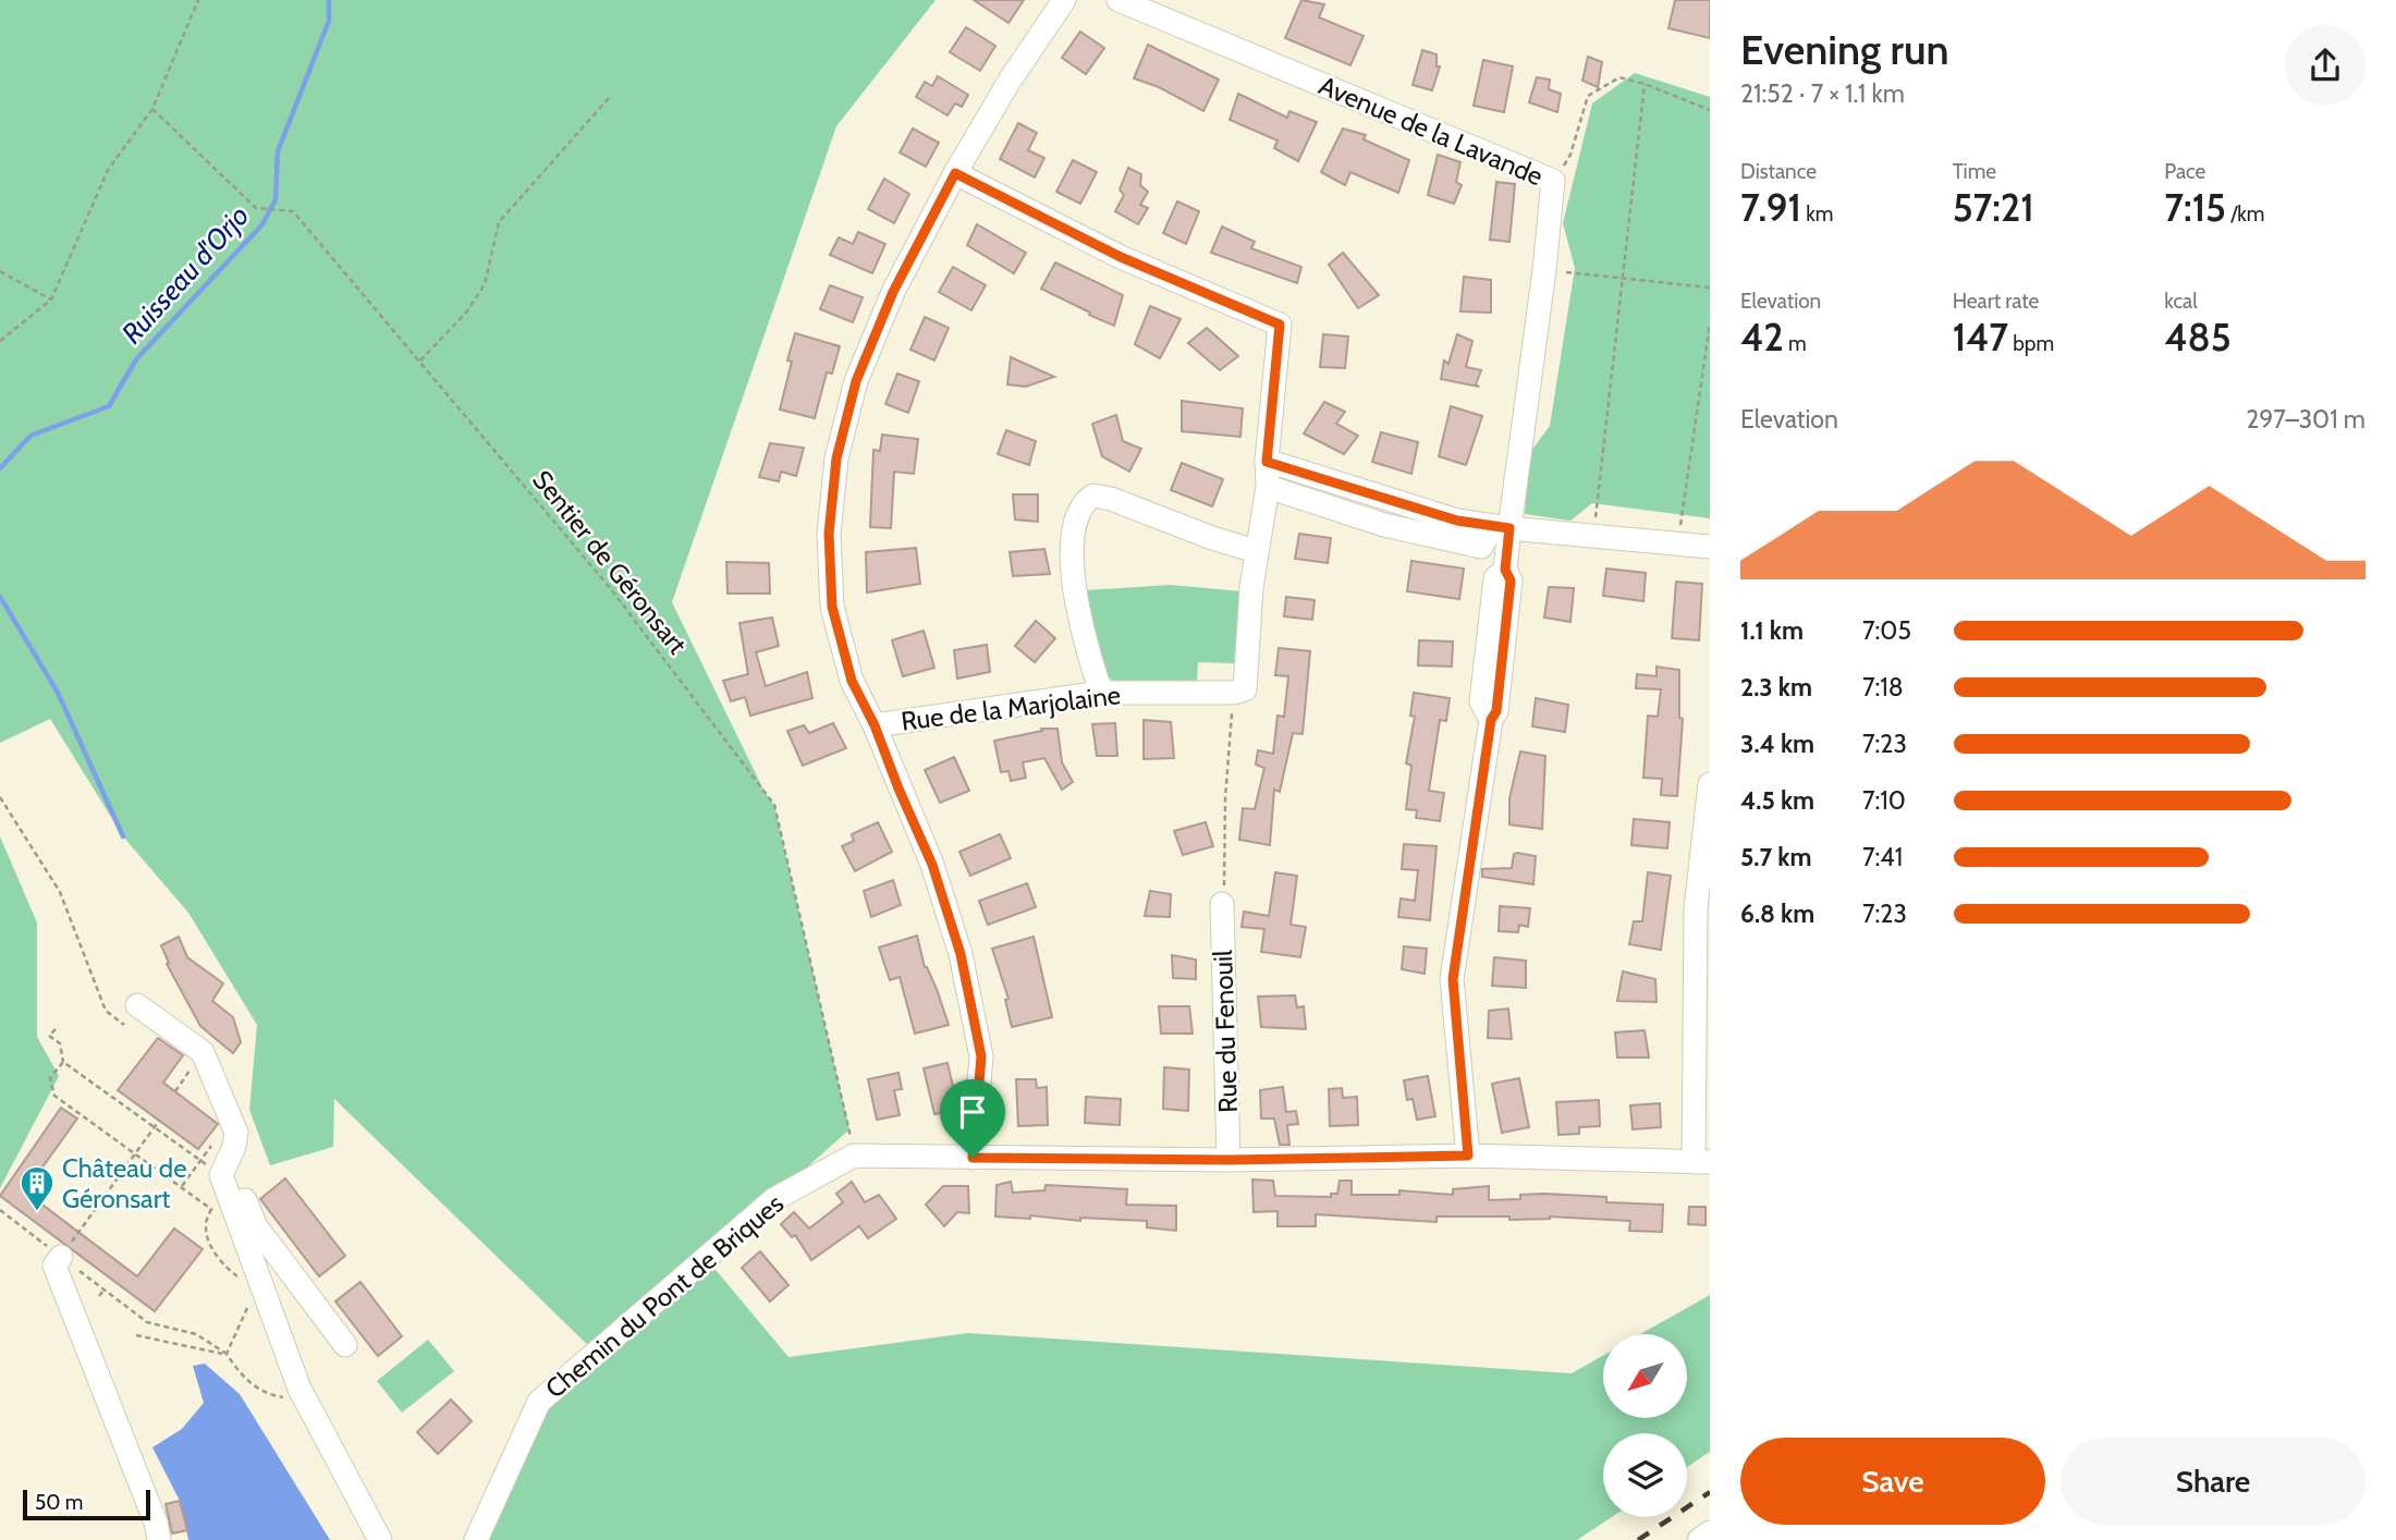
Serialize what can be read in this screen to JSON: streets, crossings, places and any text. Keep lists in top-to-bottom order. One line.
{"streets":{"street":["Avenue de la Lavande","Rue de la Marjolaine","Rue du Fenouil","Chemin du Pont de Briques"],"path":["Sentier de Géronsart"]},"crossings":[["Avenue de la Lavande","Chemin du Pont de Briques"],["Sentier de Géronsart","Chemin du Pont de Briques"],["Rue du Fenouil","Chemin du Pont de Briques"]],"water":["Ruisseau d'Orjo"],"places":{"building":["Château de Géronsart"]},"scale_bar":"50 m","north":"bottom left","page":{"heading":["Evening run","21:52 · 7 × 1.1 km"],"stats":[["Distance","7.91 km"],["Time","57:21"],["Pace","7:15 /km"],["Elevation","42 m"],["Heart rate","147 bpm"],["kcal","485"]],"chart":["Elevation","297–301 m"],"list":[{"name":"1.1 km","note":"7:05"},{"name":"2.3 km","note":"7:18"},{"name":"3.4 km","note":"7:23"},{"name":"4.5 km","note":"7:10"},{"name":"5.7 km","note":"7:41"},{"name":"6.8 km","note":"7:23"}],"buttons":["Save","Share"],"scale":"50 m"}}
